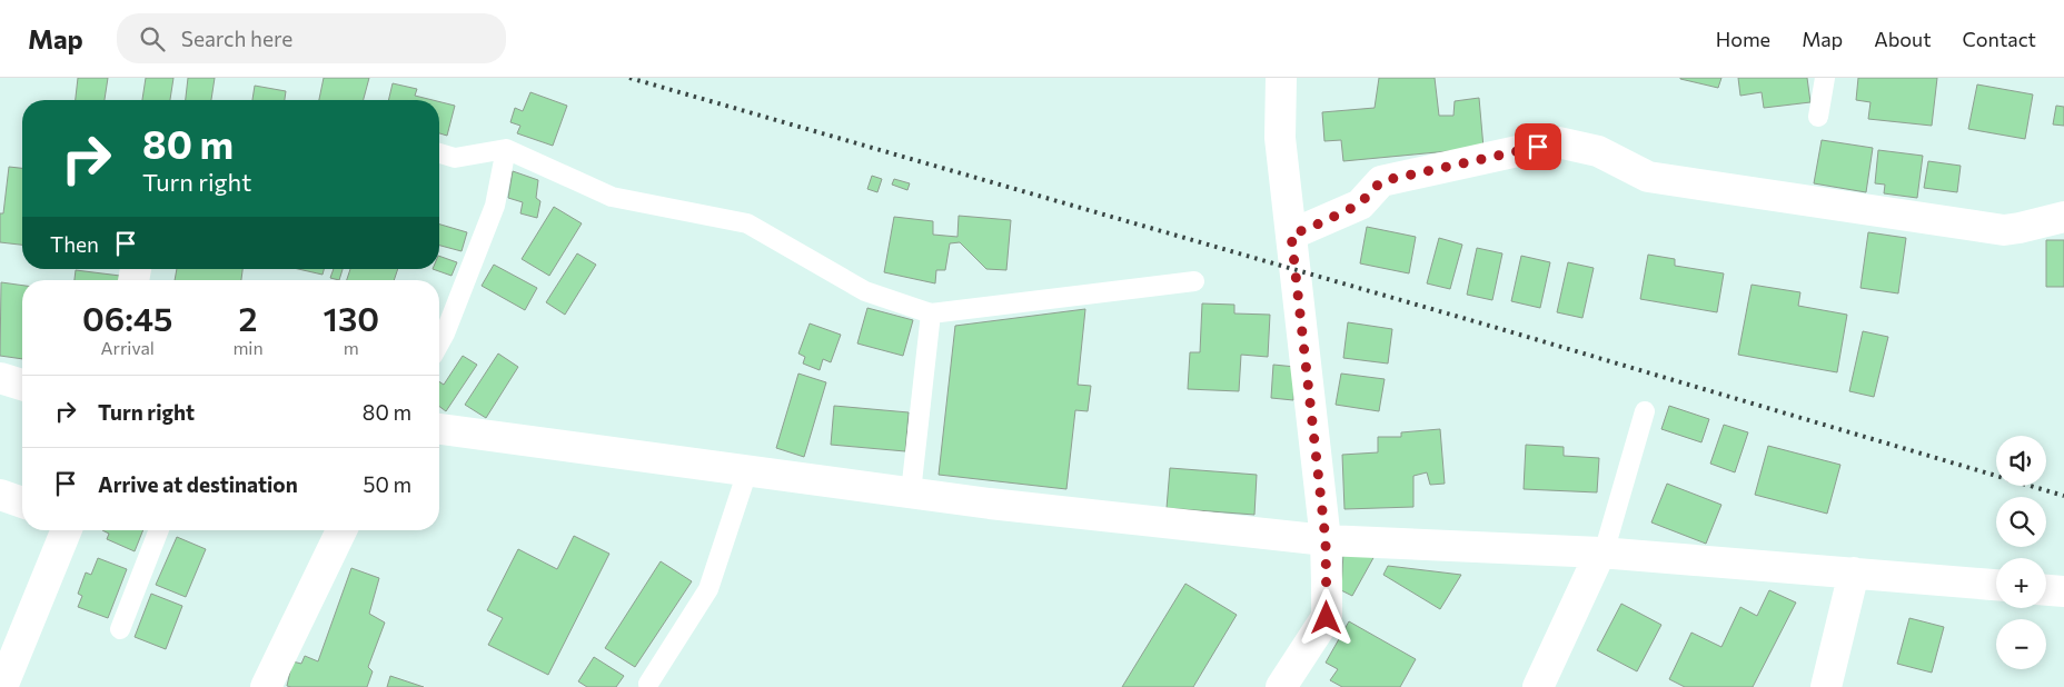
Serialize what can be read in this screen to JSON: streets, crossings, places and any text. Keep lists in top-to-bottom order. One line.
{"page":{"header":"Map","search":"Search here","nav":["Home","Map","About","Contact"],"turn":["80 m","Turn right"],"then":"Then","eta":["06:45","Arrival","2","min","130","m"],"list":[{"name":"Turn right","value":"80 m"},{"name":"Arrive at destination","value":"50 m"}],"map_buttons":["+","−"]}}
